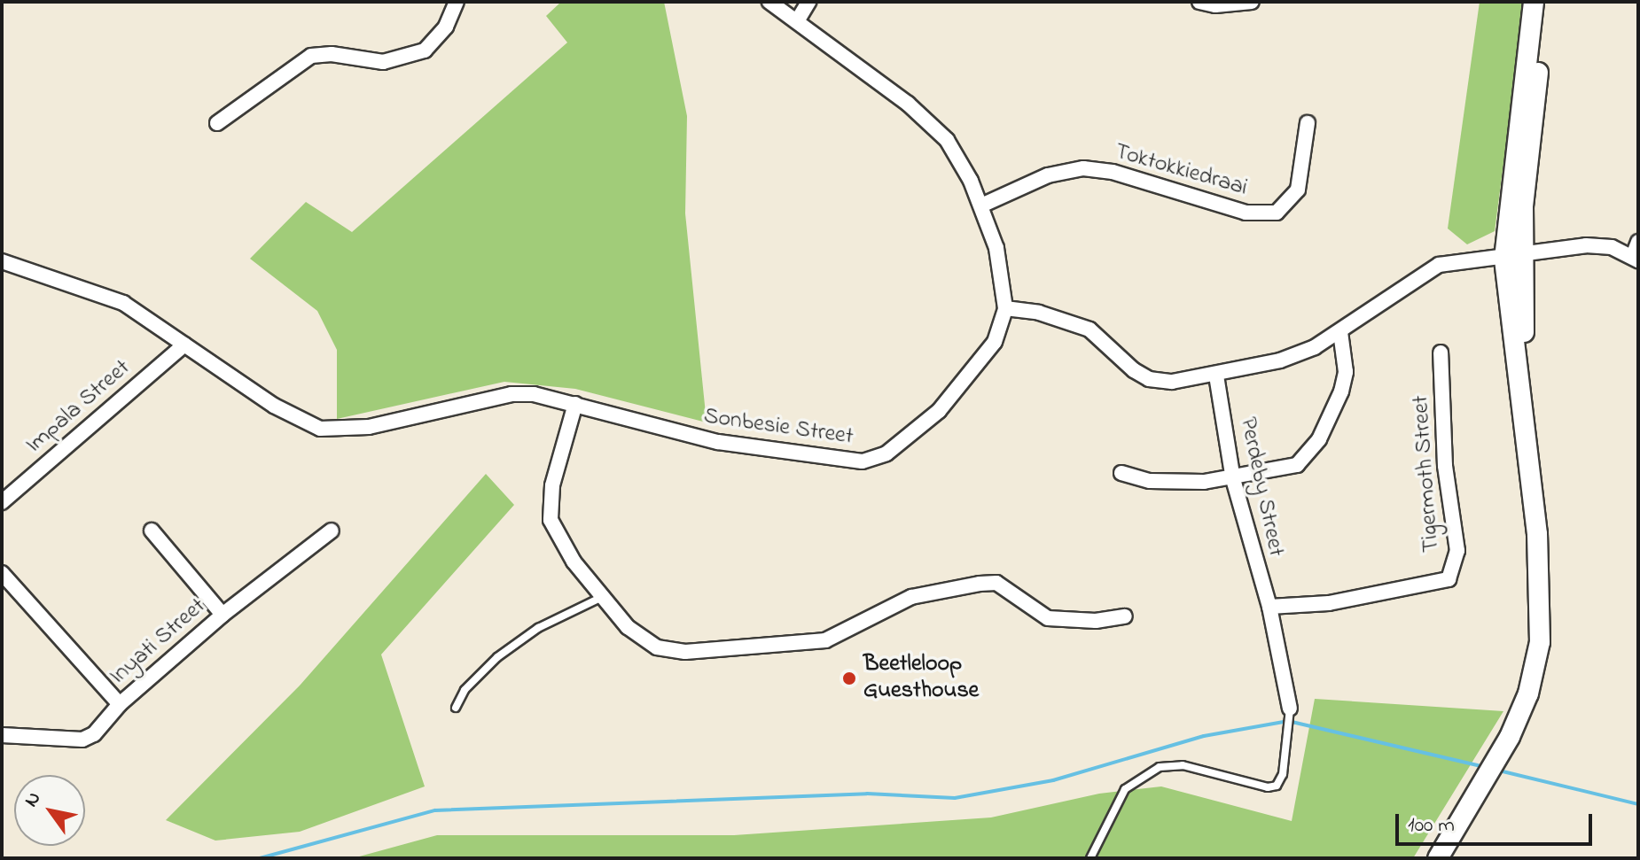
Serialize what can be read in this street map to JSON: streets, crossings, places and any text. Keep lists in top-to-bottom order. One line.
{"streets":{"street":["Toktokkiedraai","Impala Street","Sonbesie Street","Tigermoth Street","Perdeby Street","Inyati Street"]},"crossings":[["Toktokkiedraai","Sonbesie Street"],["Impala Street","Sonbesie Street"],["Tigermoth Street","Perdeby Street"]],"places":["Beetleloop Guesthouse"],"scale_bar":"100 m","north":"top left"}
